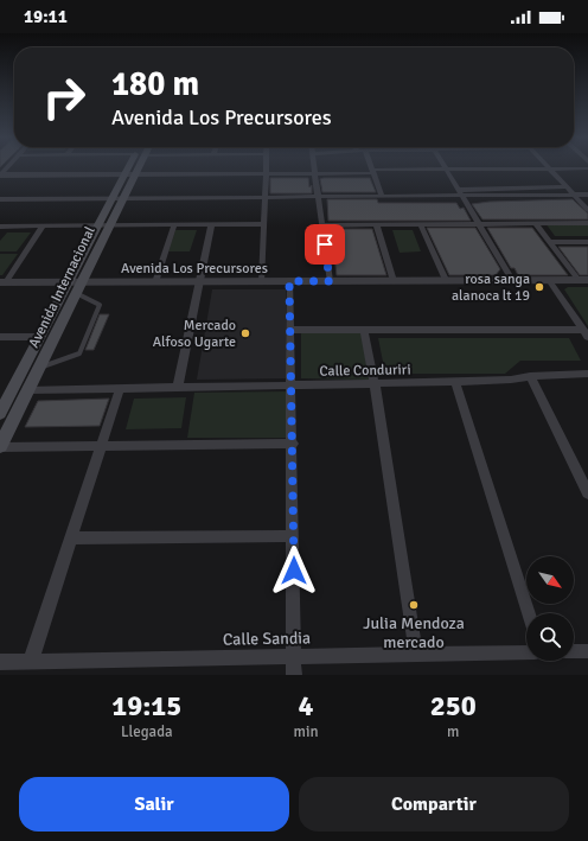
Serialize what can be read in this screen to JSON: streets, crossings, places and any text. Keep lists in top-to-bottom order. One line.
{"streets":{"main road":["Avenida Internacional"],"street":["Avenida Los Precursores","Calle Conduriri","Calle Sandia"]},"crossings":[["Avenida Los Precursores","Avenida Internacional"],["Avenida Internacional","Calle Conduriri"]],"places":["rosa sanga alanoca lt 19","Mercado Alfoso Ugarte","Julia Mendoza mercado"],"north":"bottom right","page":{"status":"19:11","turn":["180 m","Avenida Los Precursores"],"eta":["19:15","Llegada","4","min","250","m"],"buttons":["Salir","Compartir"]}}
